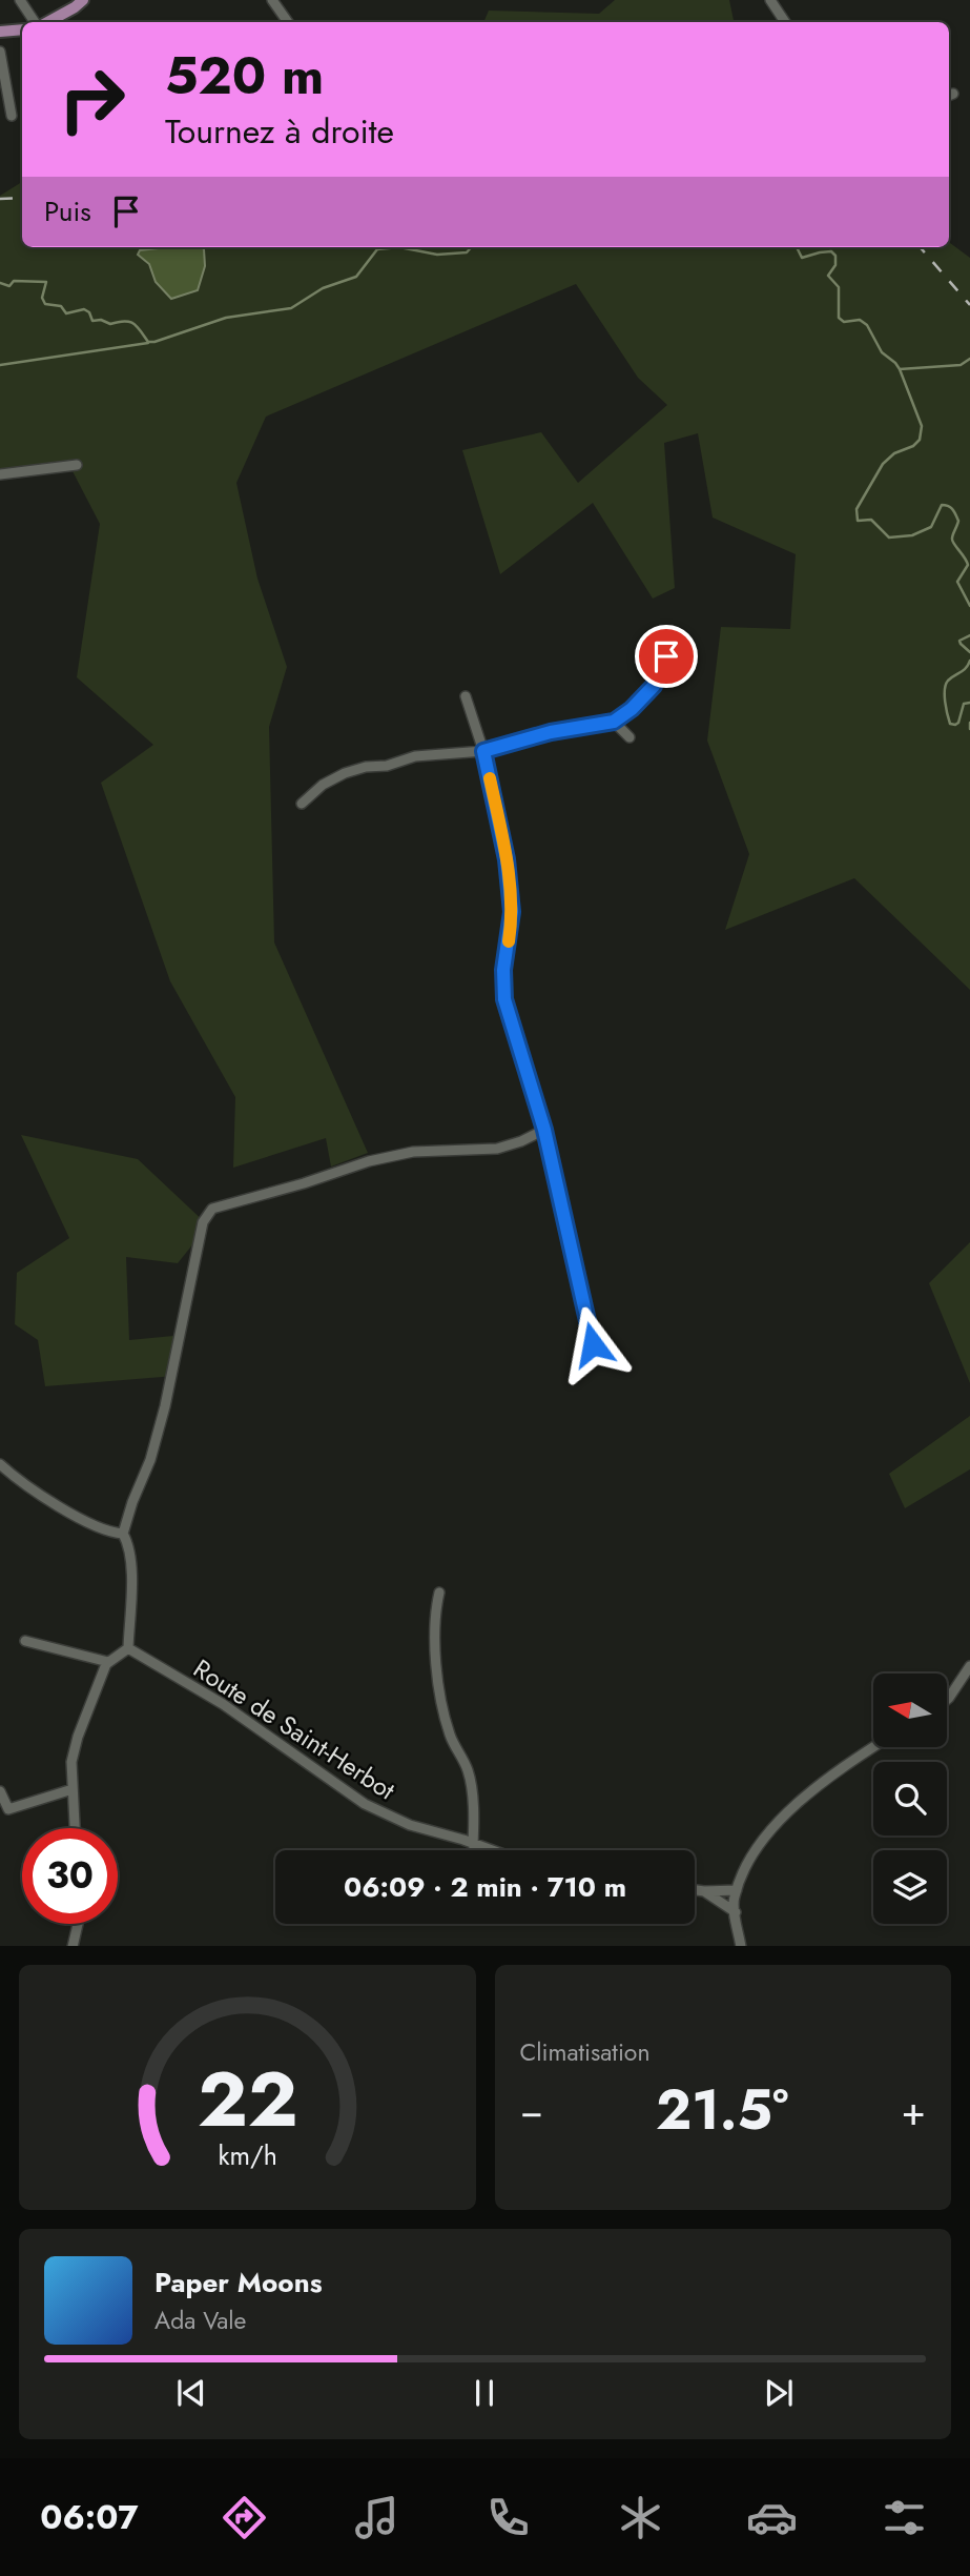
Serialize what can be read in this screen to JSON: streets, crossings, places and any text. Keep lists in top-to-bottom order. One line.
{"streets":{"street":["Route de Saint-Herbot"]},"north":"left","page":{"turn":["520 m","Tournez à droite"],"then":"Puis","limit":"30","trip":"06:09 · 2 min · 710 m","tile":"Climatisation","heat":["−","21.5°","+"],"song":["Paper Moons","Ada Vale"],"tabs":"06:07","gauge":["22","km/h"]}}
